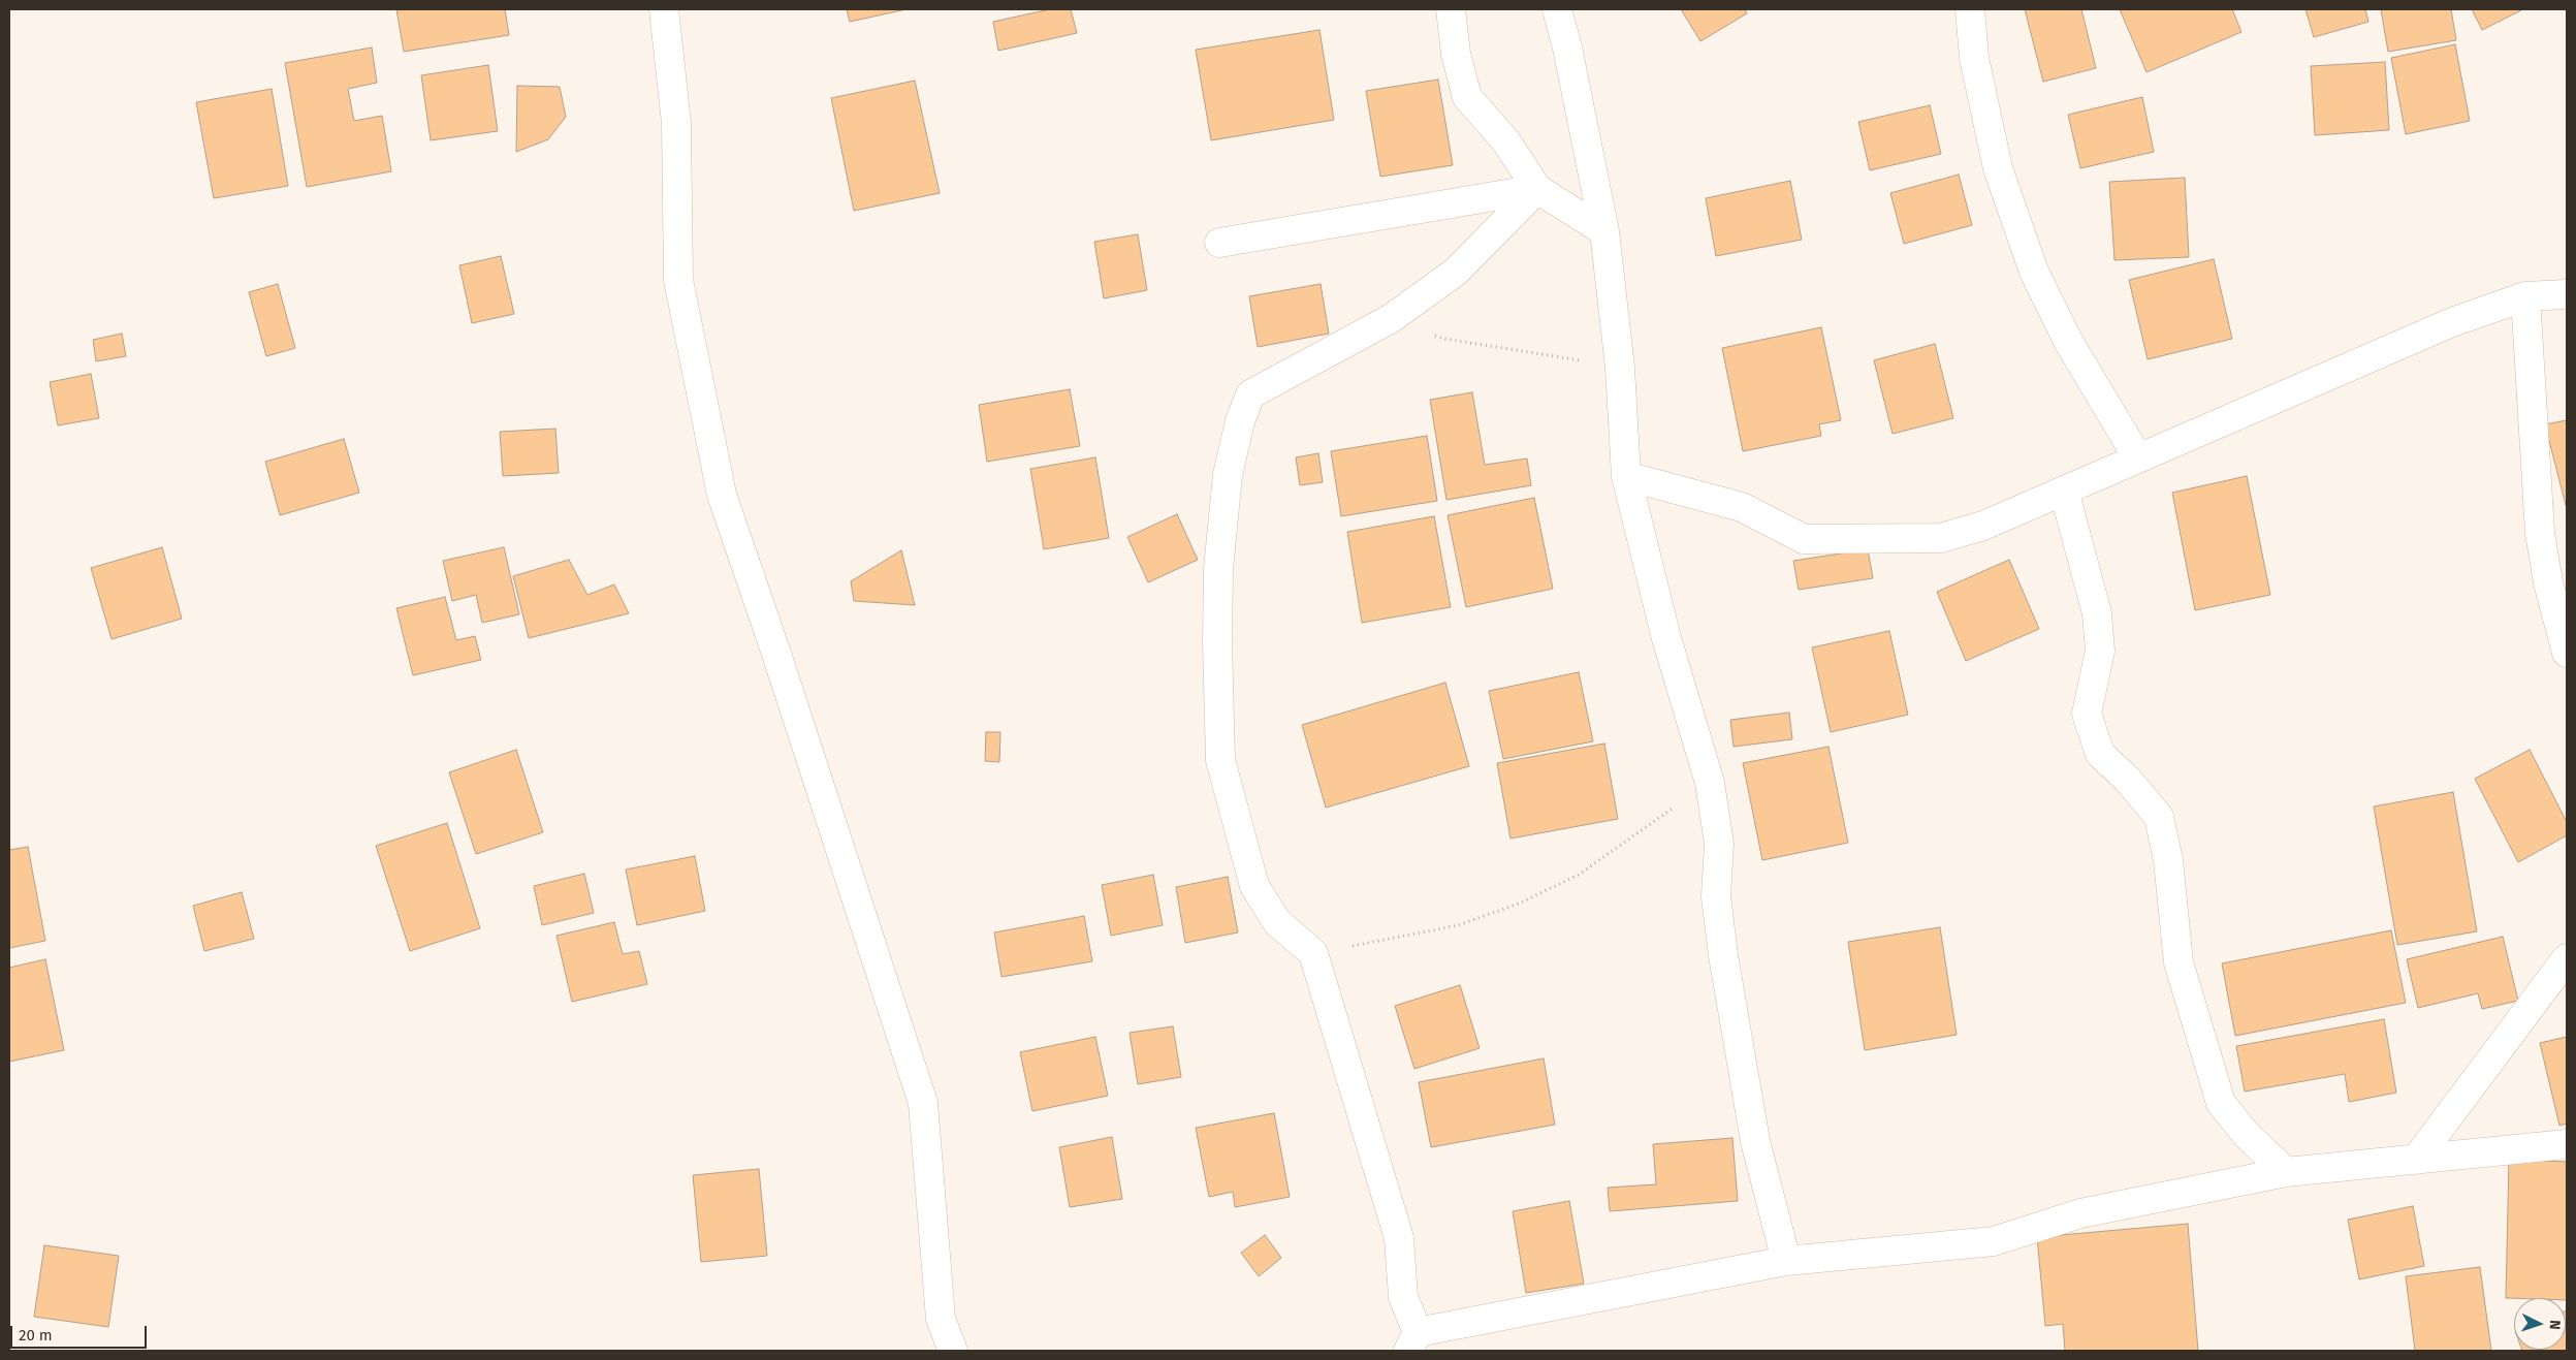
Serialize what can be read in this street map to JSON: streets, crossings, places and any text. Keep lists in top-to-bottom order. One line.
{"scale_bar":"20 m","north":"right"}
